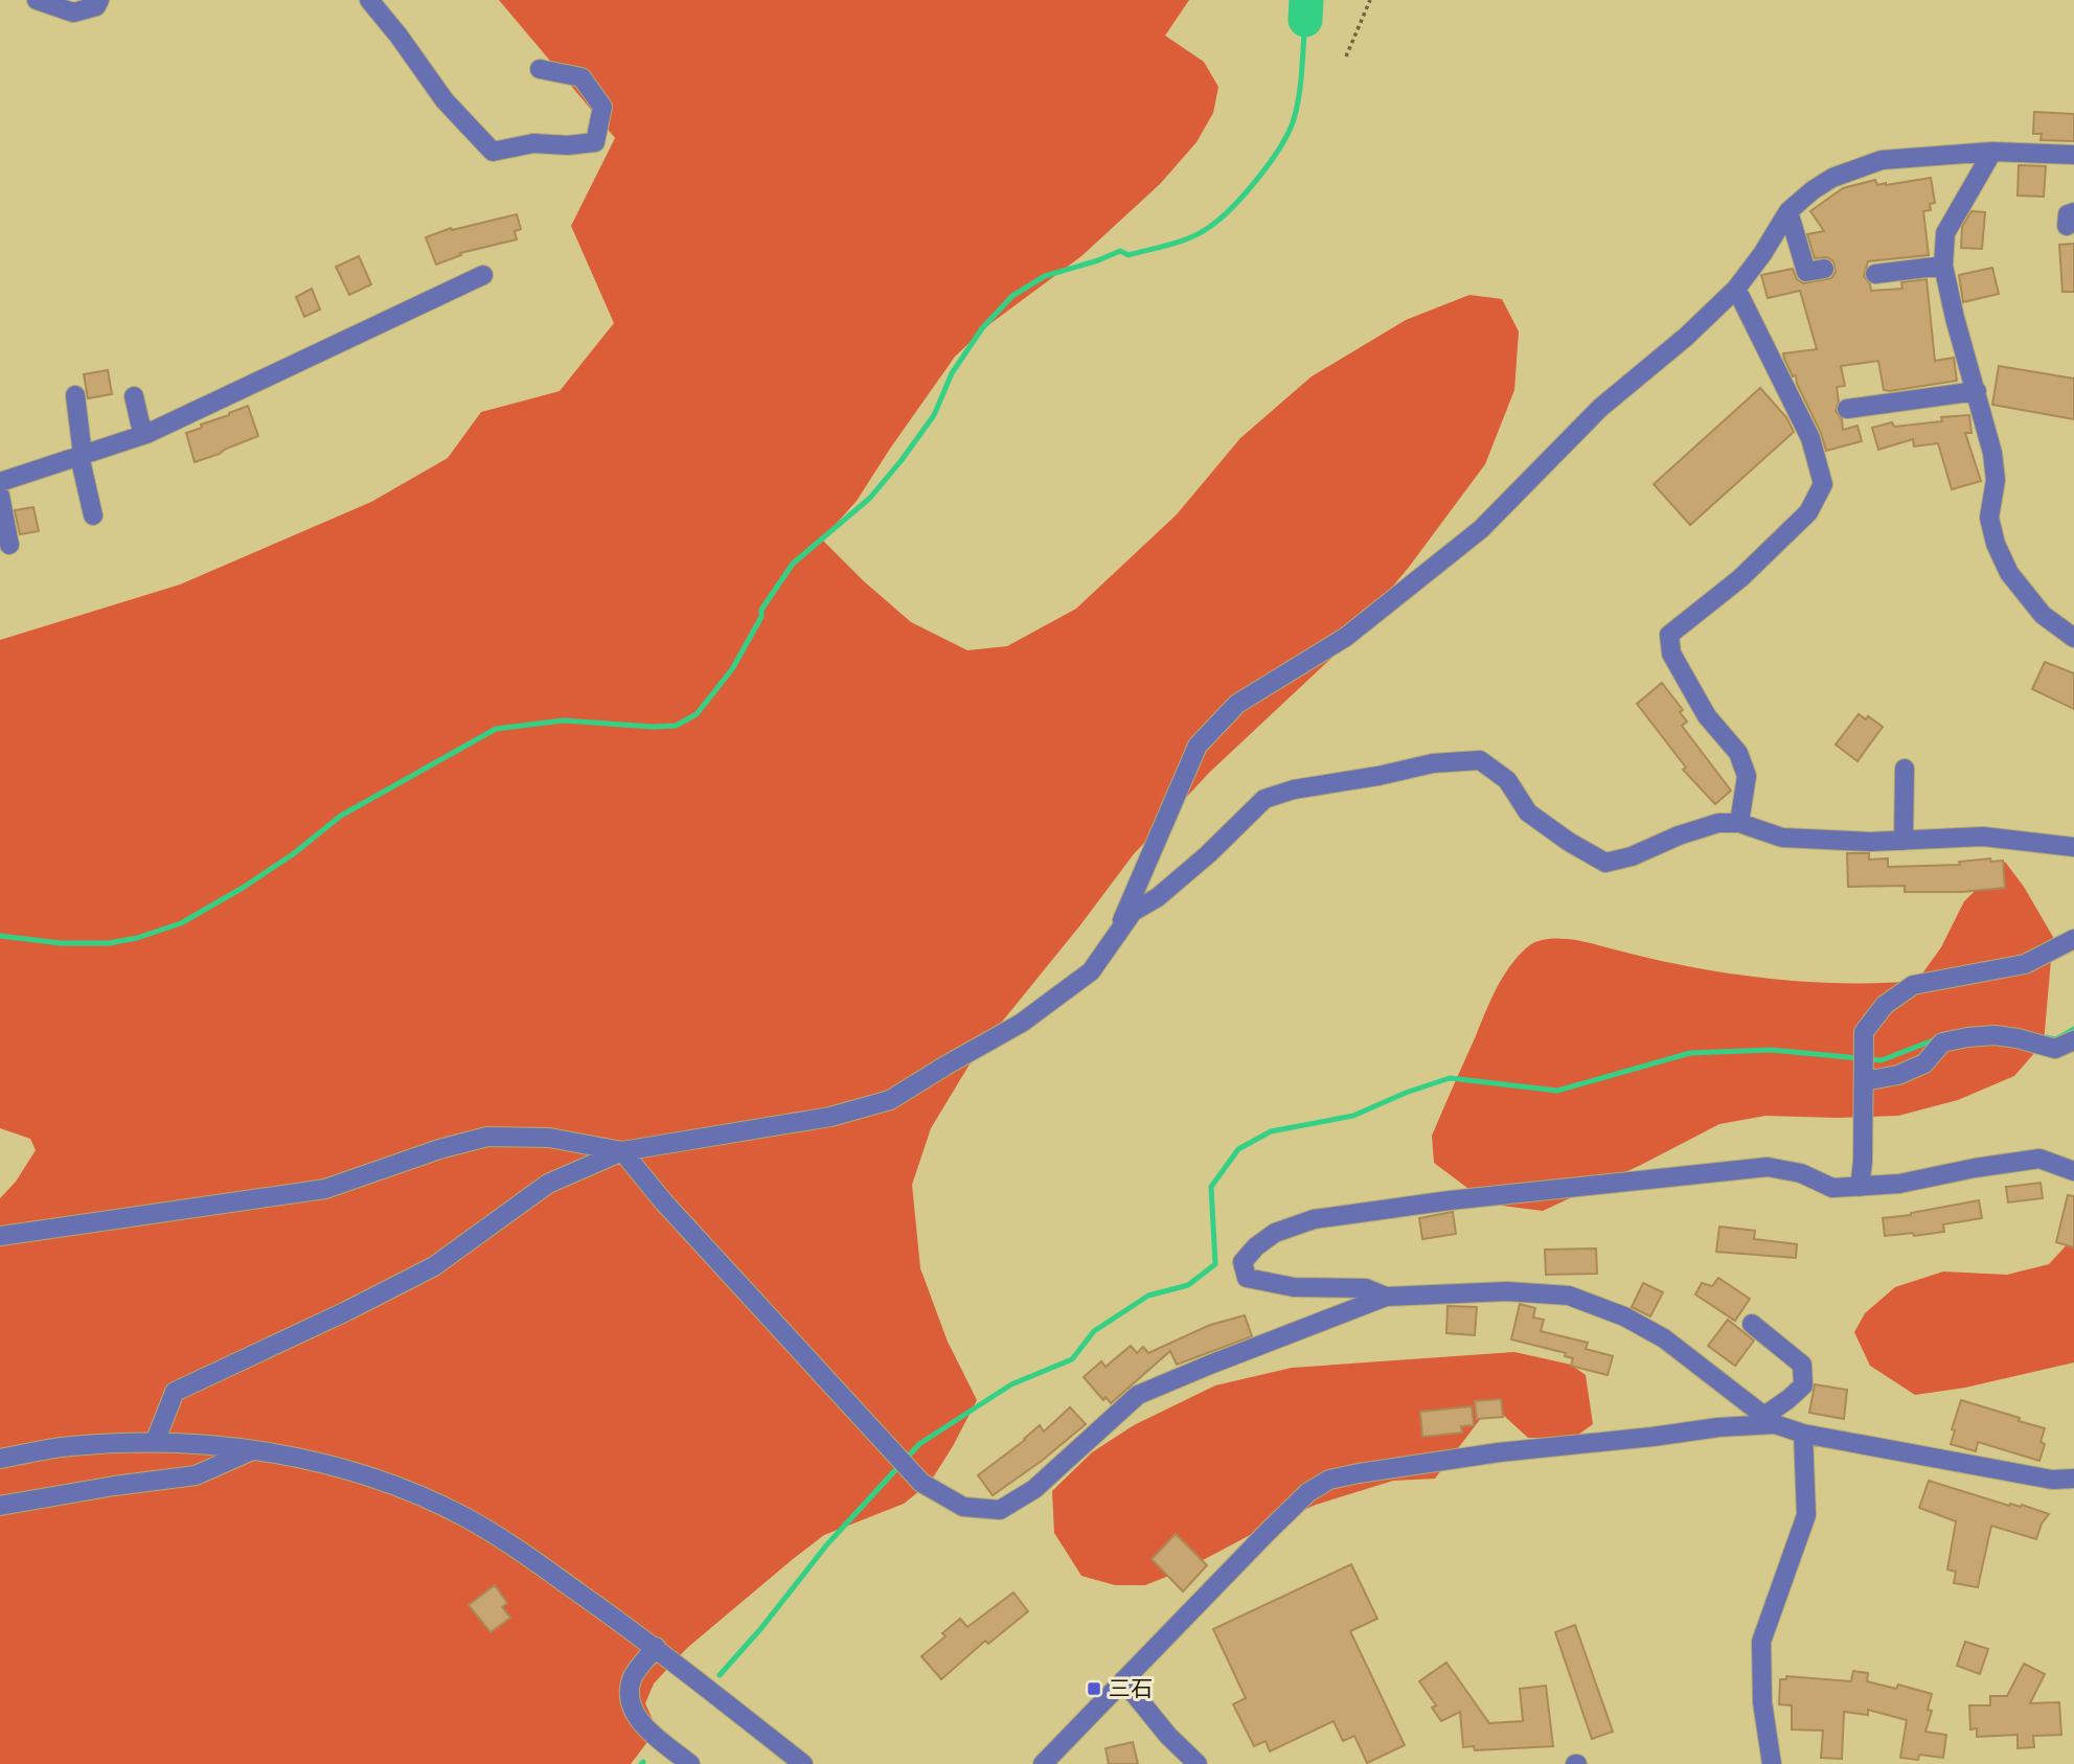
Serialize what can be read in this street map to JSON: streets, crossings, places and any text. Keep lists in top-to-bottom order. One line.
{"places":{"transit":["三石"]}}
